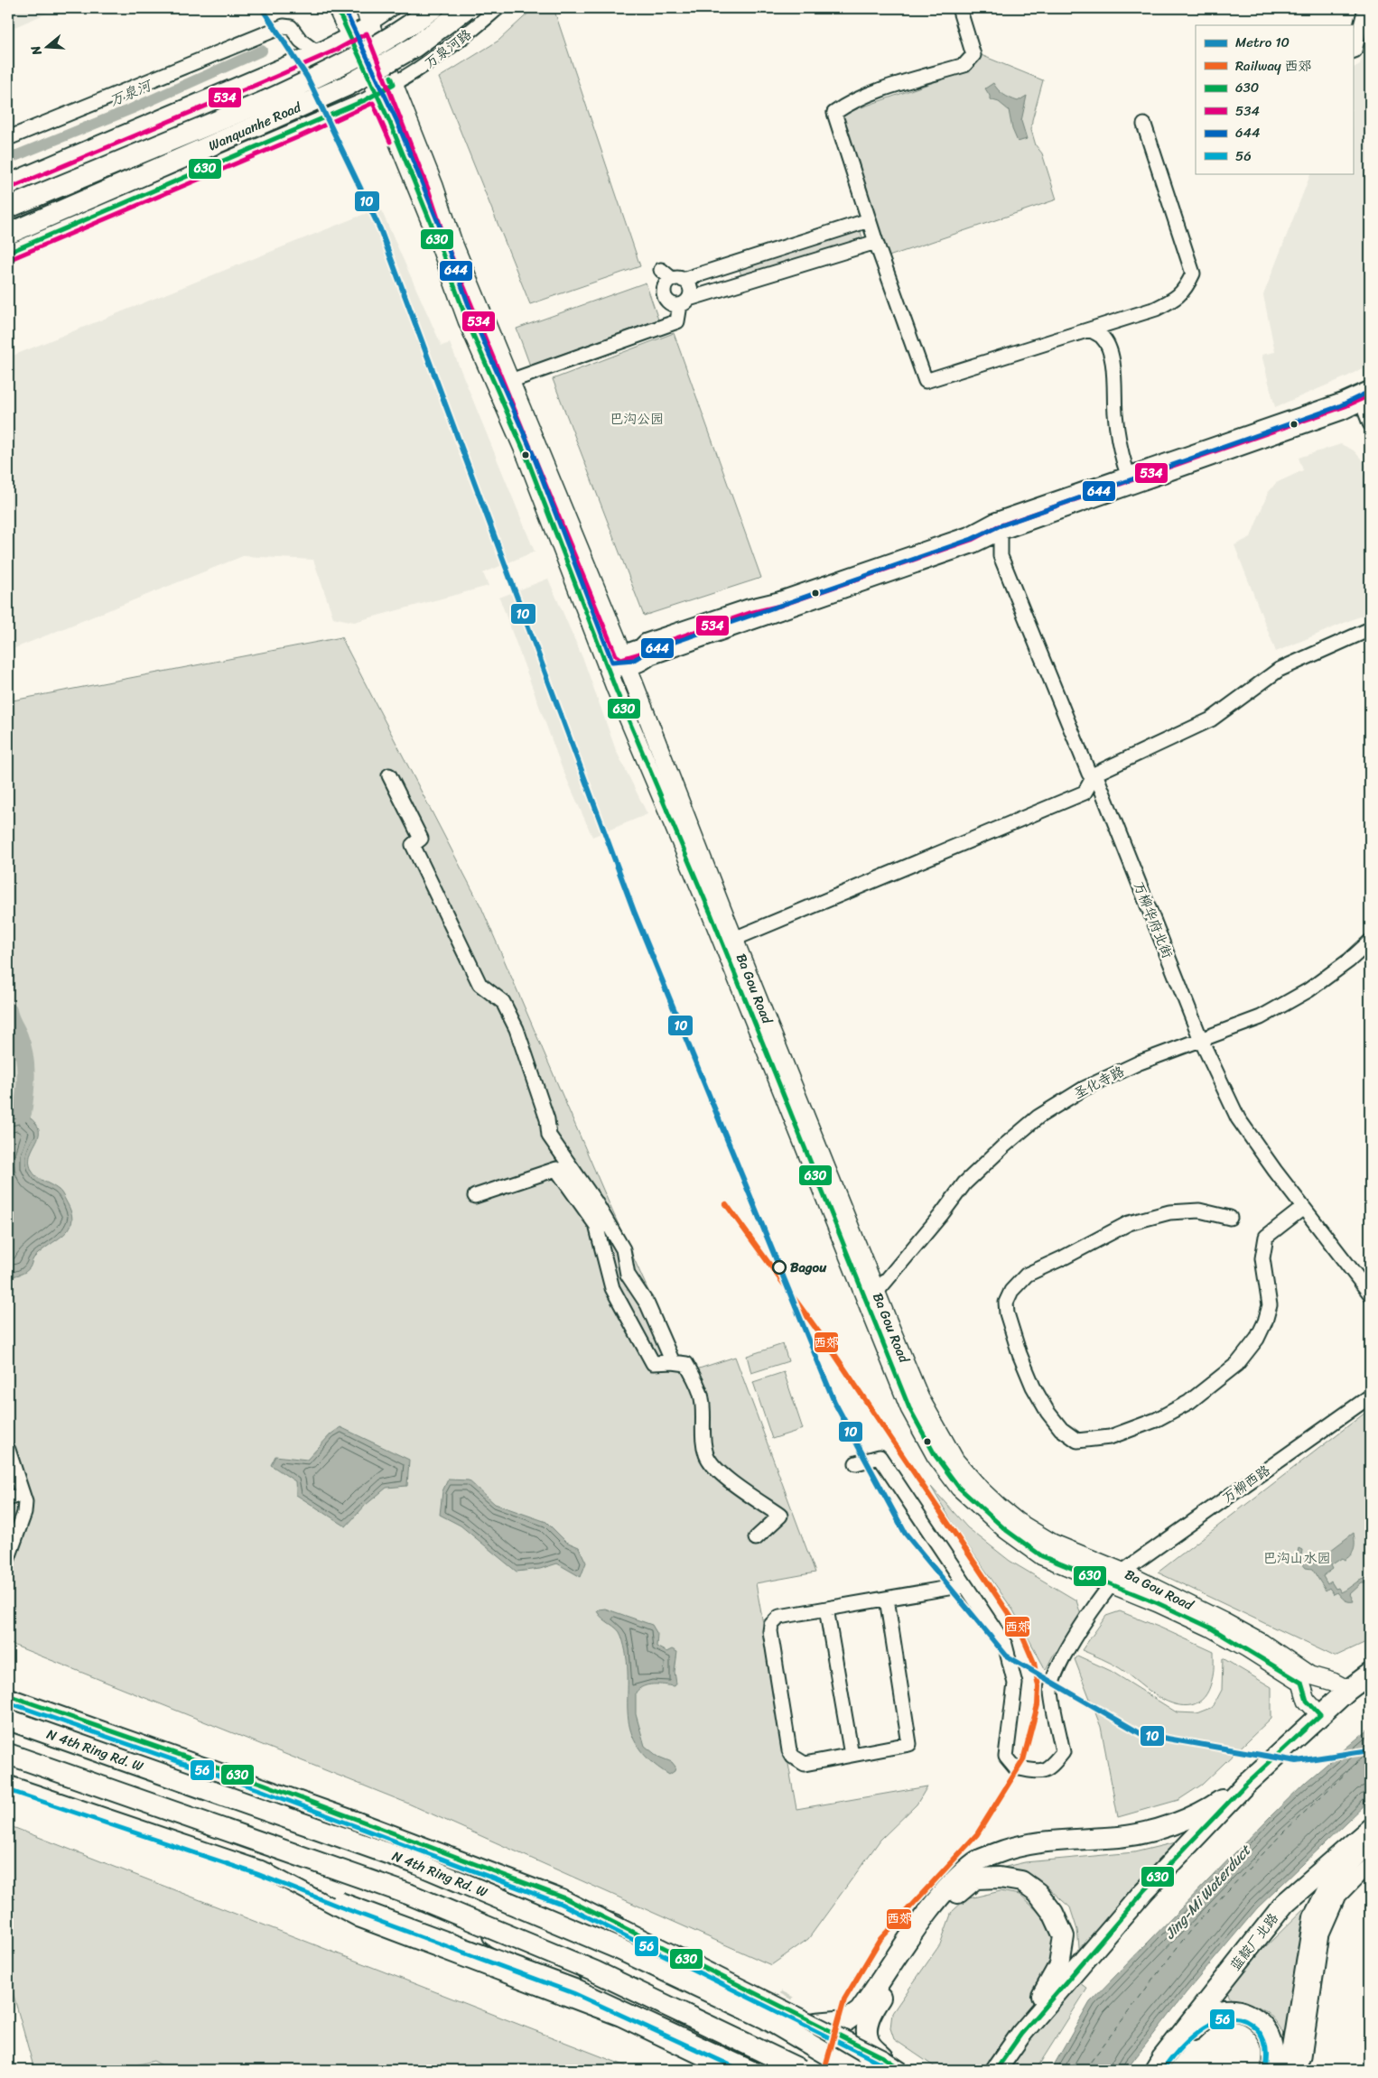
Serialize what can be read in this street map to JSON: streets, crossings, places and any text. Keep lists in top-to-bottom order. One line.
{"streets":{"highway":["Wanquanhe Road","N 4th Ring Rd. W","蓝靛厂北路"],"main road":["Ba Gou Road"],"street":["万泉河路","万柳华府北街","圣化寺路","万柳西路"]},"crossings":[["万泉河路","Ba Gou Road"],["万柳华府北街","圣化寺路"],["Ba Gou Road","圣化寺路"],["Ba Gou Road","万柳西路"]],"water":["万泉河","Jing-Mi Waterduct"],"parks":["巴沟公园","巴沟山水园"],"places":["Bagou"],"lines":["metro line 10","transit line 630","transit line 644","transit line 534","rail line 西郊","transit line 56"],"legend":["Metro 10","Railway 西郊","630","534","644","56"],"north":"left"}
